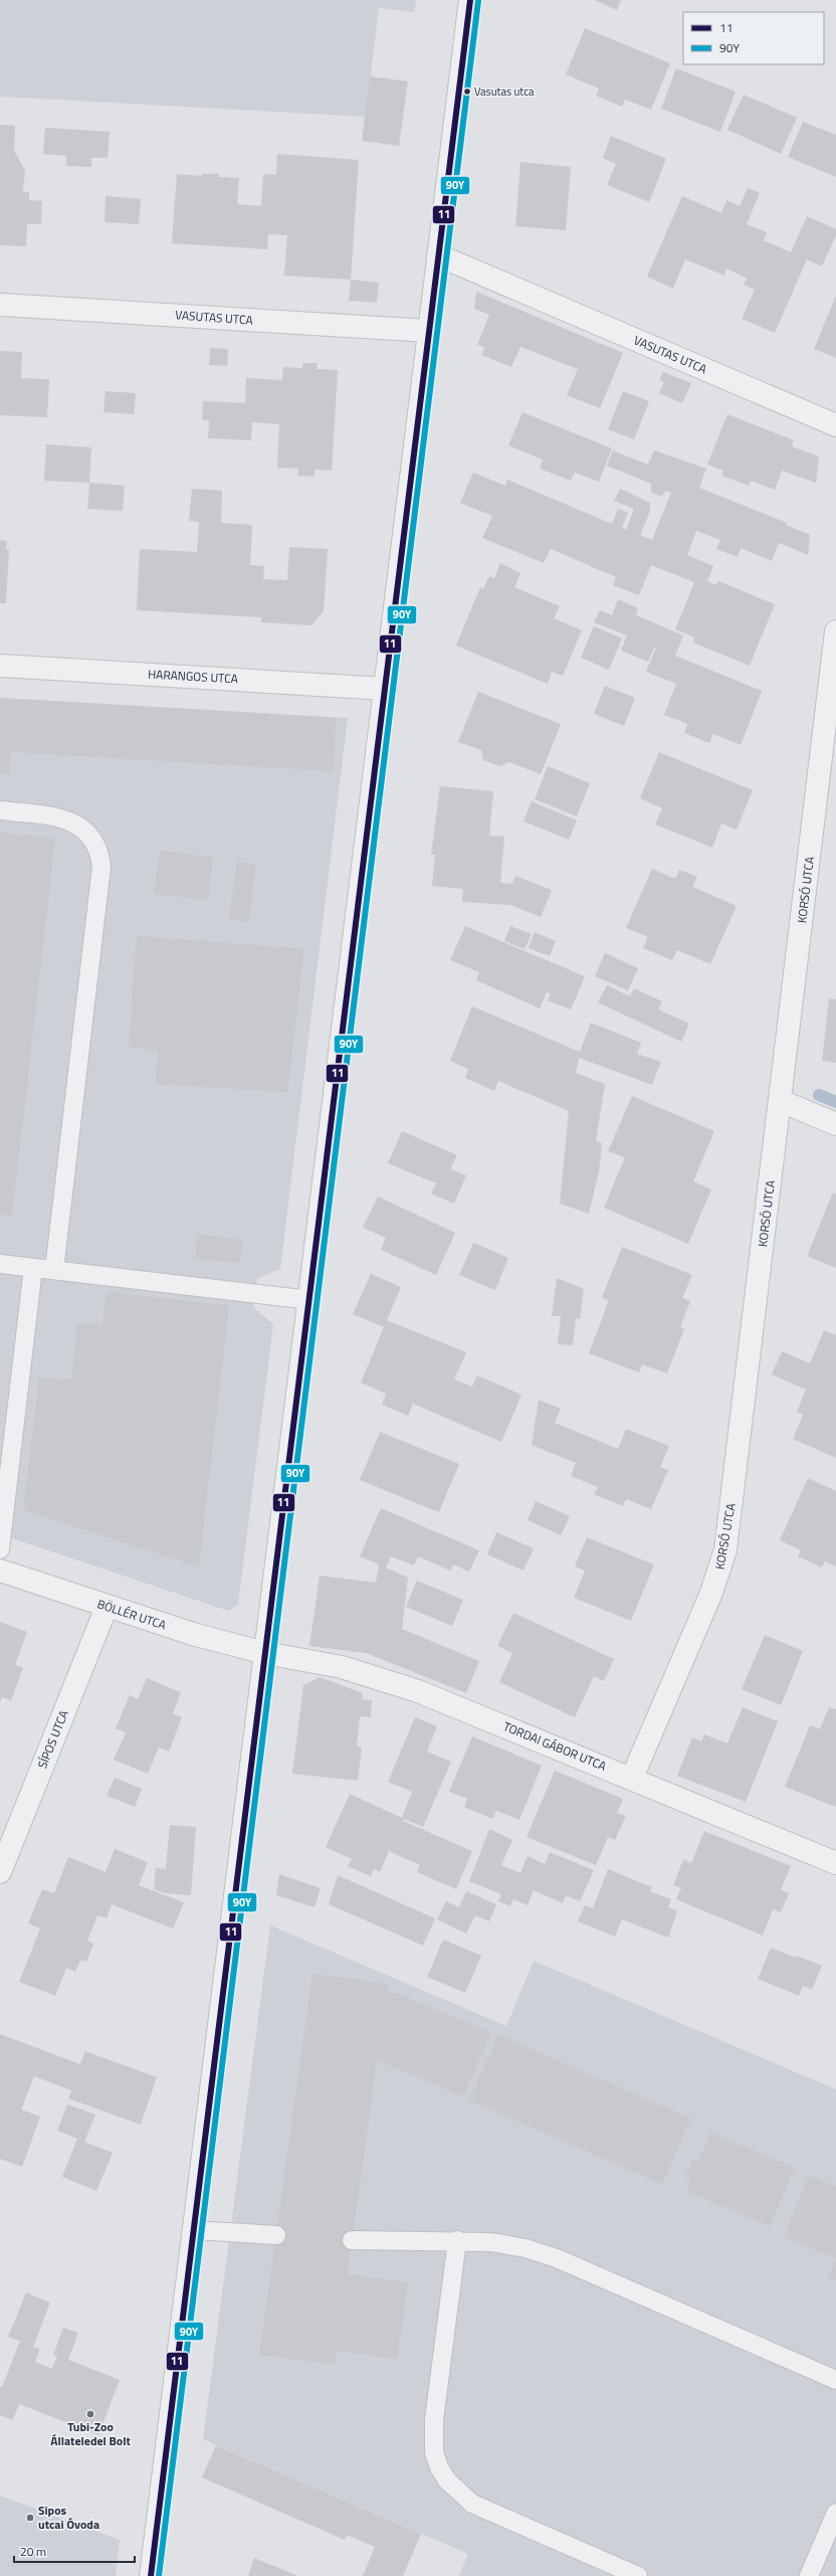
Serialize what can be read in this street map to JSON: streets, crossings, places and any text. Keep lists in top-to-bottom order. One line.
{"streets":{"street":["VASUTAS UTCA","HARANGOS UTCA","KORSÓ UTCA","BÖLLÉR UTCA","SÍPOS UTCA","TORDAI GÁBOR UTCA"]},"crossings":[["KORSÓ UTCA","TORDAI GÁBOR UTCA"],["BÖLLÉR UTCA","SÍPOS UTCA"],["BÖLLÉR UTCA","TORDAI GÁBOR UTCA"]],"places":["Vasutas utca","Tubi-Zoo Állateledel Bolt","Sipos utcai Óvoda"],"lines":["transit line 11","transit line 90Y"],"legend":["11","90Y"],"scale_bar":"20 m"}
